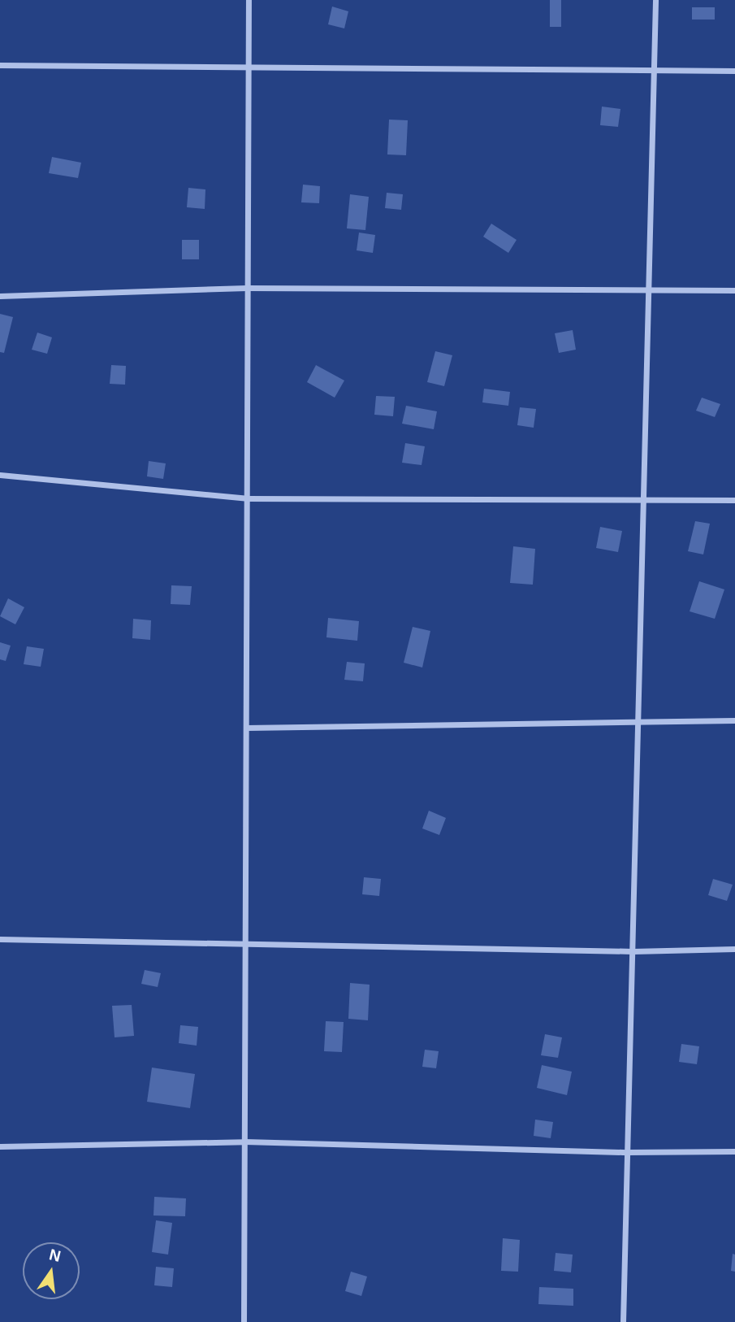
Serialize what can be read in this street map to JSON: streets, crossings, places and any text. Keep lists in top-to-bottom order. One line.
{"north":"top"}
